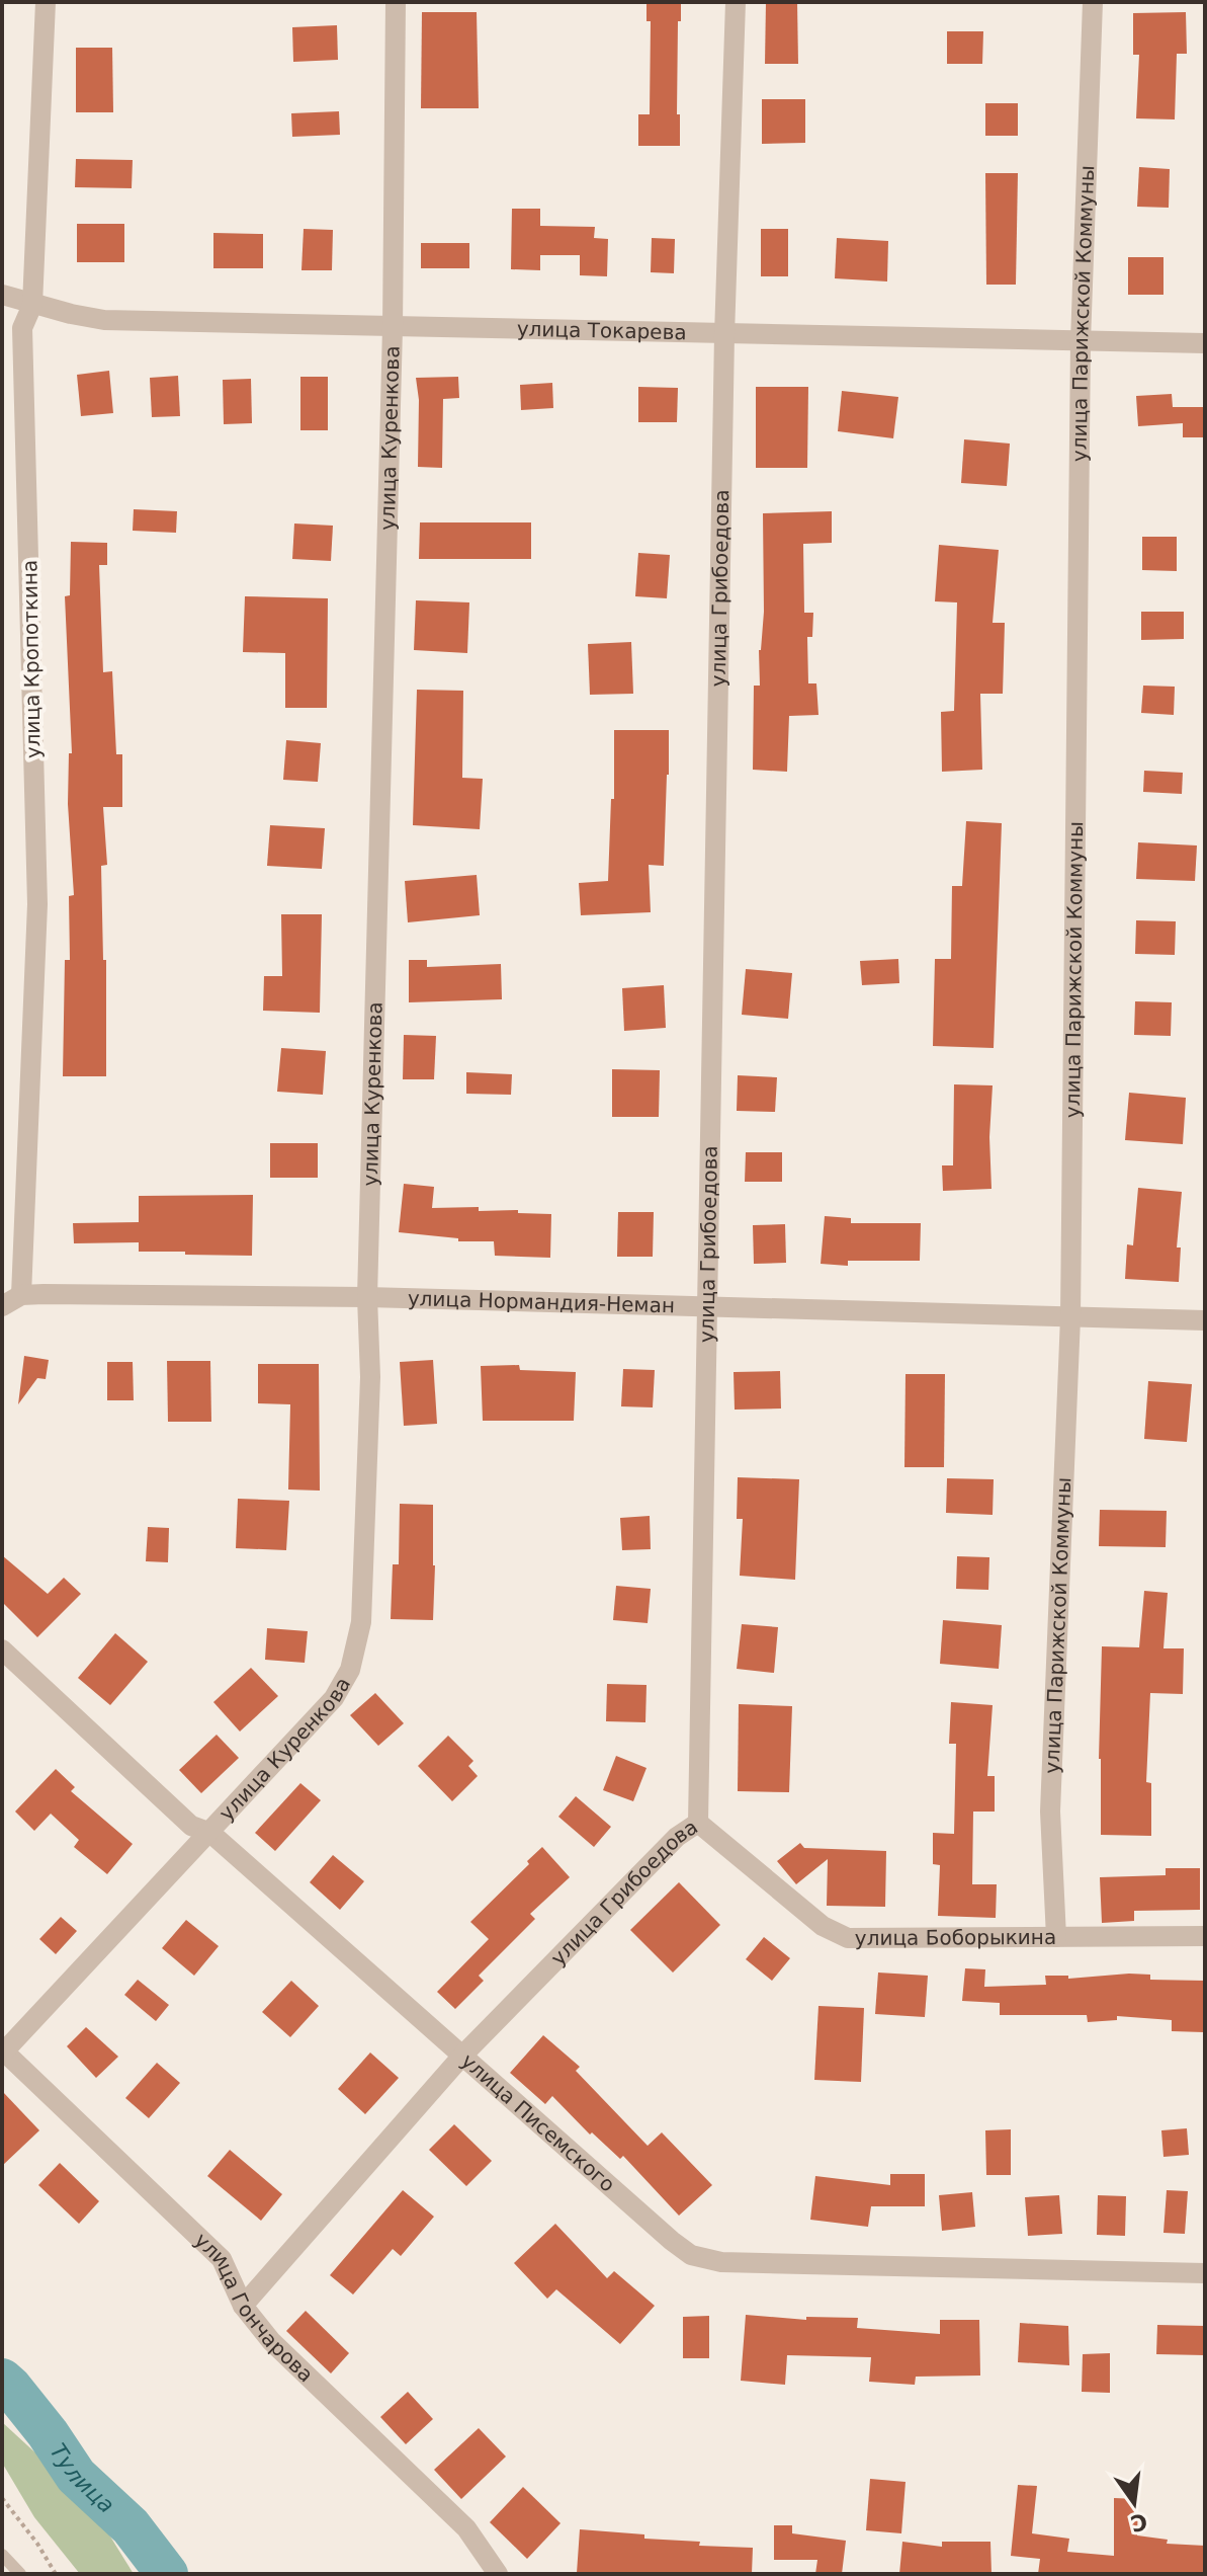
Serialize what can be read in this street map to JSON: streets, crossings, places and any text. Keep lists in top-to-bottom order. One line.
{"streets":{"street":["улица Парижской Коммуны","улица Токарева","улица Куренкова","улица Грибоедова","улица Кропоткина","улица Нормандия-Неман","улица Боборыкина","улица Писемского","улица Гончарова"]},"crossings":[["улица Парижской Коммуны","улица Токарева"],["улица Парижской Коммуны","улица Нормандия-Неман"],["улица Парижской Коммуны","улица Боборыкина"],["улица Токарева","улица Куренкова"],["улица Токарева","улица Грибоедова"],["улица Токарева","улица Кропоткина"],["улица Куренкова","улица Нормандия-Неман"],["улица Куренкова","улица Писемского"],["улица Куренкова","улица Гончарова"],["улица Грибоедова","улица Нормандия-Неман"],["улица Грибоедова","улица Боборыкина"],["улица Грибоедова","улица Писемского"],["улица Грибоедова","улица Гончарова"],["улица Кропоткина","улица Нормандия-Неман"]],"water":["Тулица"],"north":"bottom"}
